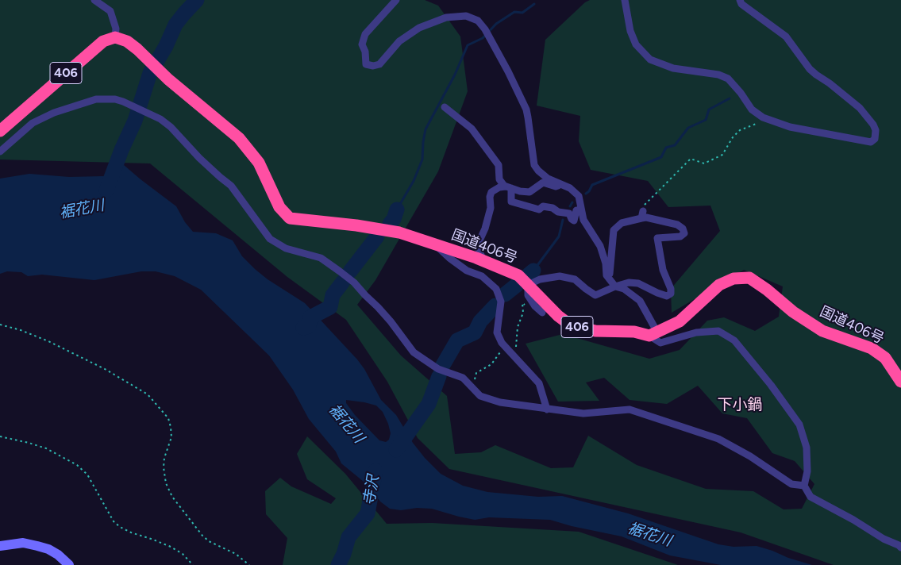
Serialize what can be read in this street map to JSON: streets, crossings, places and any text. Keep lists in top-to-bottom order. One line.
{"streets":{"highway":["406","国道406号"]},"crossings":[["406","国道406号"]],"districts":["下小鍋"],"water":["裾花川","寺沢"]}
